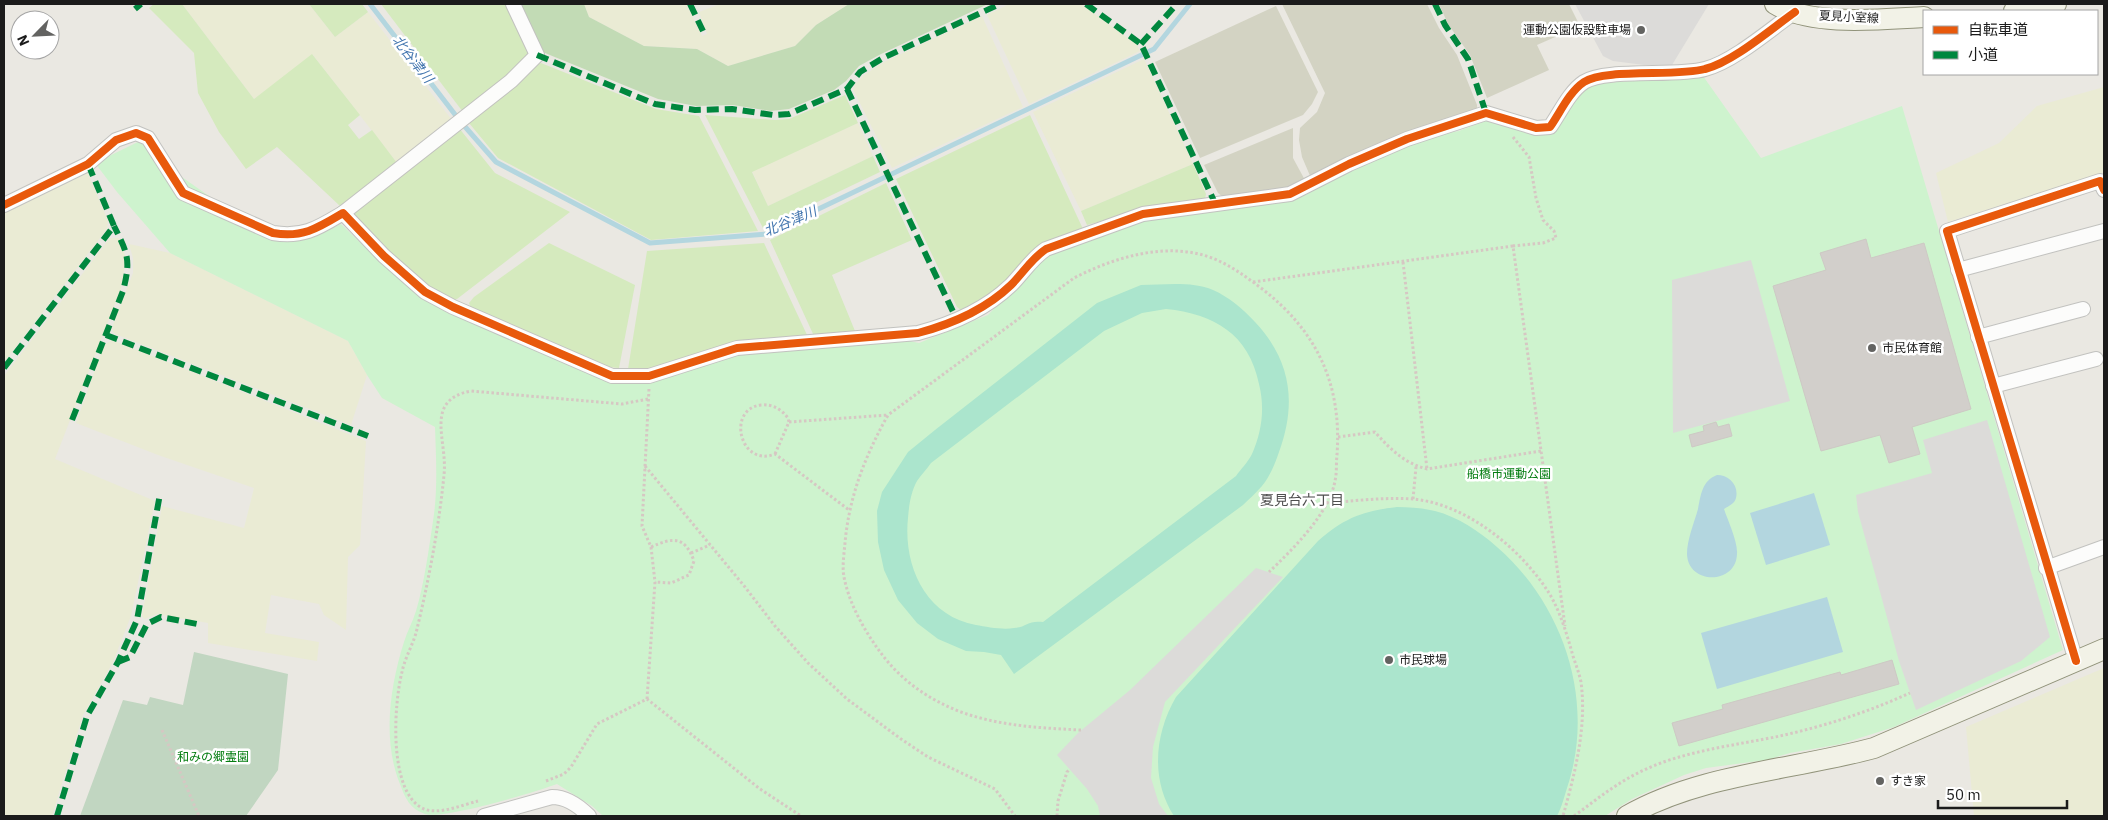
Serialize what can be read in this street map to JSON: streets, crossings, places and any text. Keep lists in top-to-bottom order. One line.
{"streets":{"street":["夏見小室線"]},"districts":["夏見台六丁目"],"water":["北谷津川"],"parks":["船橋市運動公園","和みの郷霊園"],"places":["運動公園仮設駐車場","市民体育館","市民球場","すき家"],"legend":["自転車道","小道"],"scale_bar":"50 m","north":"bottom left"}
